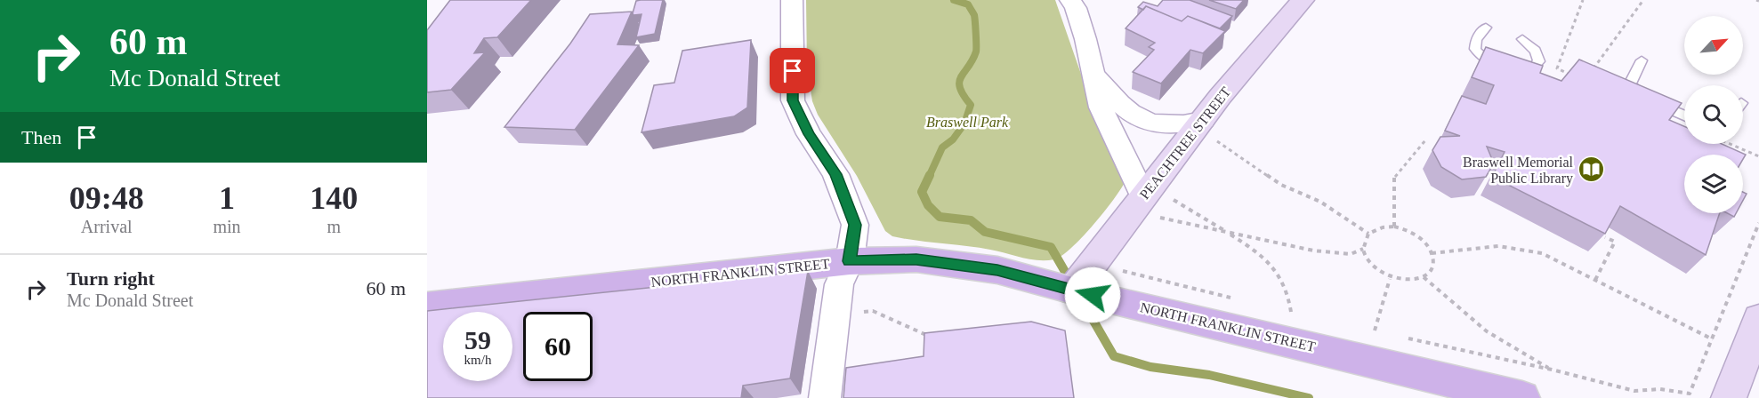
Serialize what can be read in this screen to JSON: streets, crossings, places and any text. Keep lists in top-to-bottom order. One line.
{"streets":{"main road":["PEACHTREE STREET","NORTH FRANKLIN STREET"]},"crossings":[["PEACHTREE STREET","NORTH FRANKLIN STREET"]],"parks":["Braswell Park"],"places":{"library":["Braswell Memorial Public Library"]},"north":"top right","page":{"turn":["60 m","Mc Donald Street"],"then":"Then","eta":["09:48","Arrival","1","min","140","m"],"list":[{"name":"Turn right","note":"Mc Donald Street","value":"60 m"}],"speed":"59 km/h","limit":"60"}}
